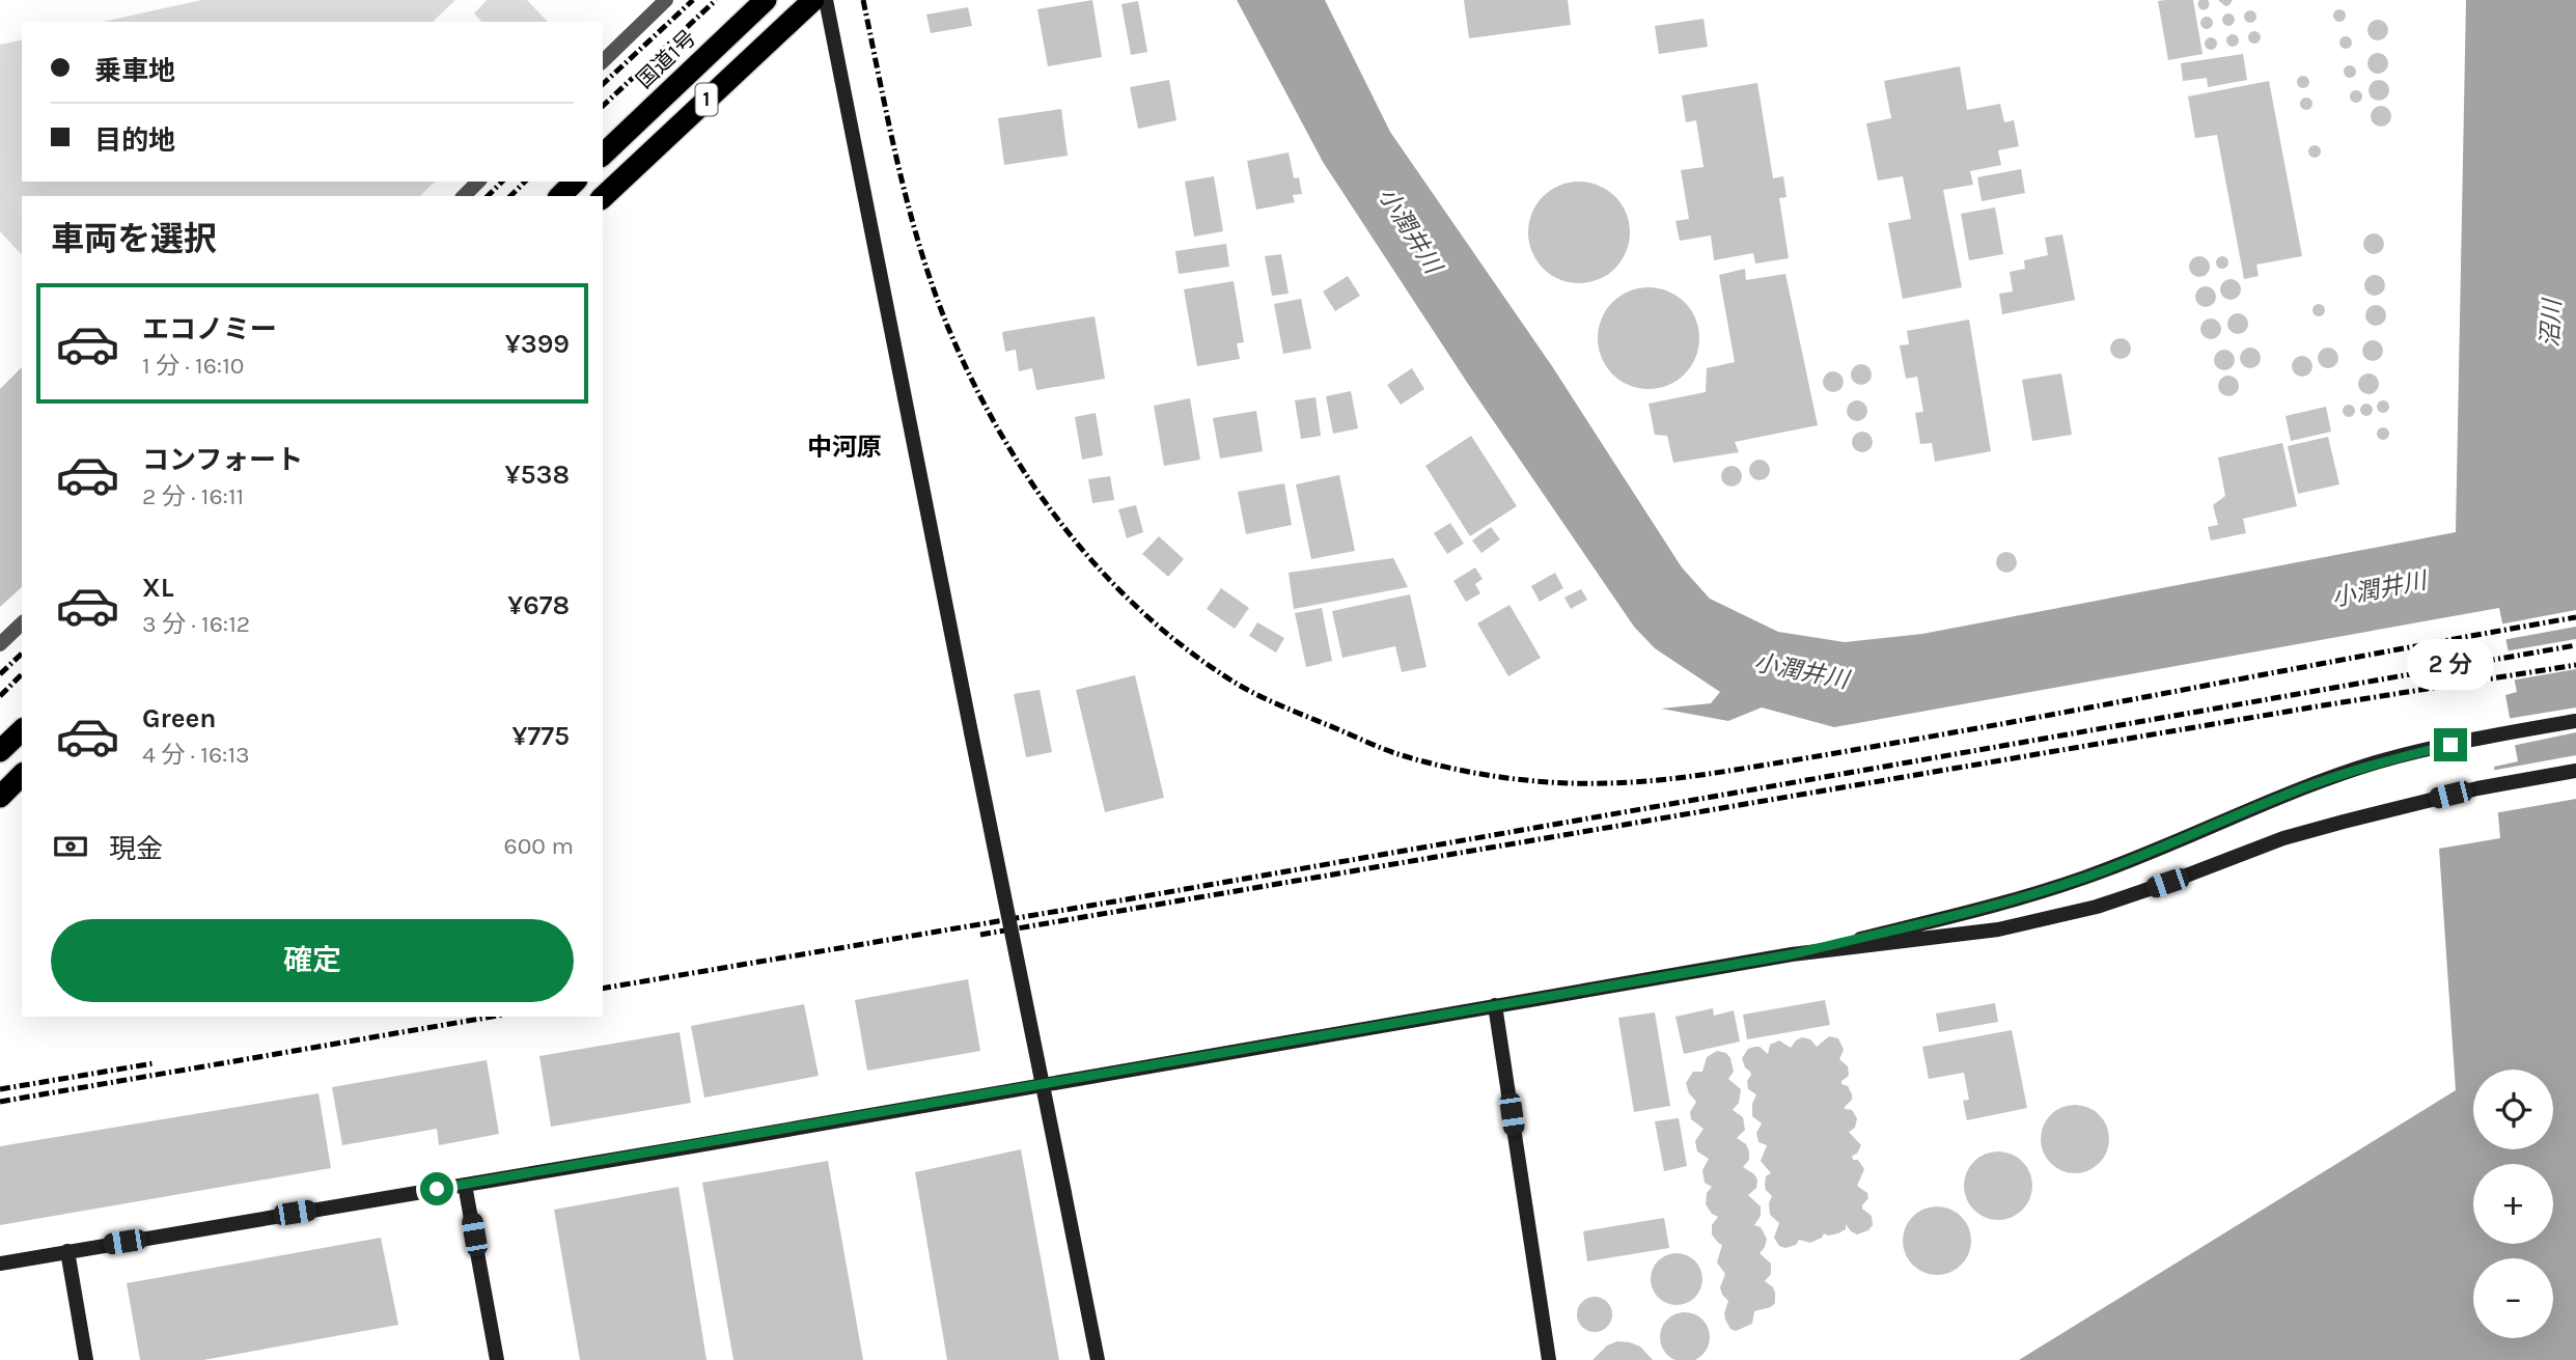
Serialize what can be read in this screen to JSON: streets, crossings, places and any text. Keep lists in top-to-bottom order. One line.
{"streets":{"highway":["国道1号","1"]},"districts":["中河原"],"water":["小潤井川","沼川"],"page":{"banner":["乗車地","目的地"],"heading":"車両を選択","list":[{"name":"エコノミー","note":"1 分 · 16:10","value":"¥399"},{"name":"コンフォート","note":"2 分 · 16:11","value":"¥538"},{"name":"XL","note":"3 分 · 16:12","value":"¥678"},{"name":"Green","note":"4 分 · 16:13","value":"¥775"}],"bubble":"2 分","pay":["現金","600 m"],"buttons":"確定","map_buttons":["+","−"]}}
